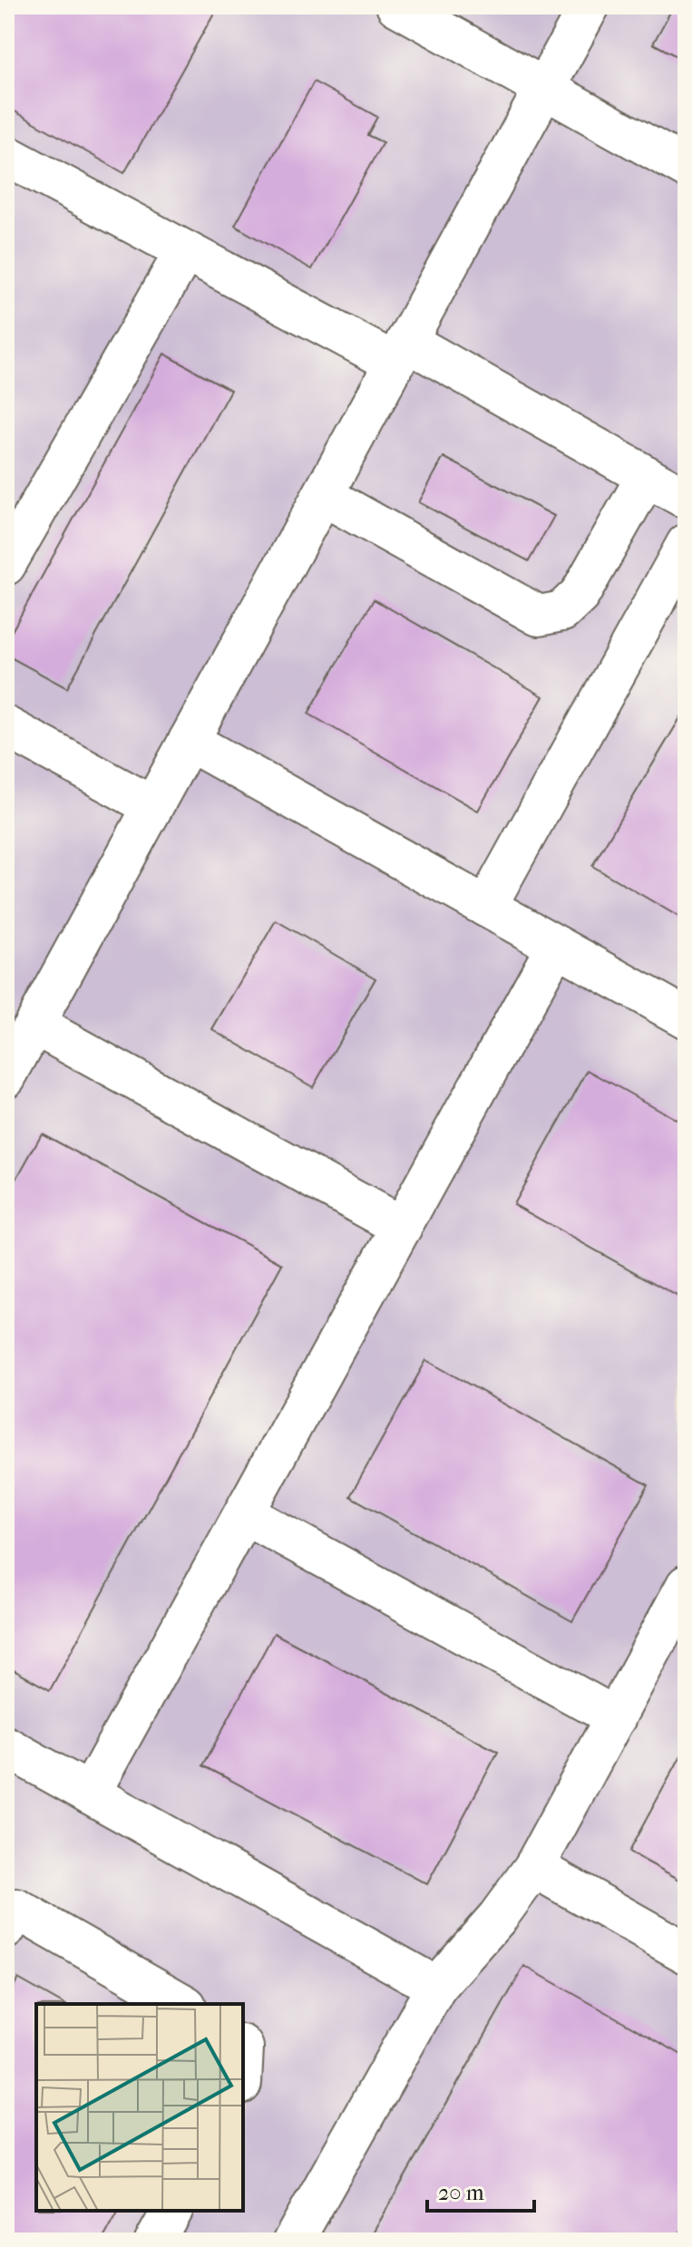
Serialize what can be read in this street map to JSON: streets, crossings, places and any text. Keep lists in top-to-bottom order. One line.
{"scale_bar":"20 m"}
